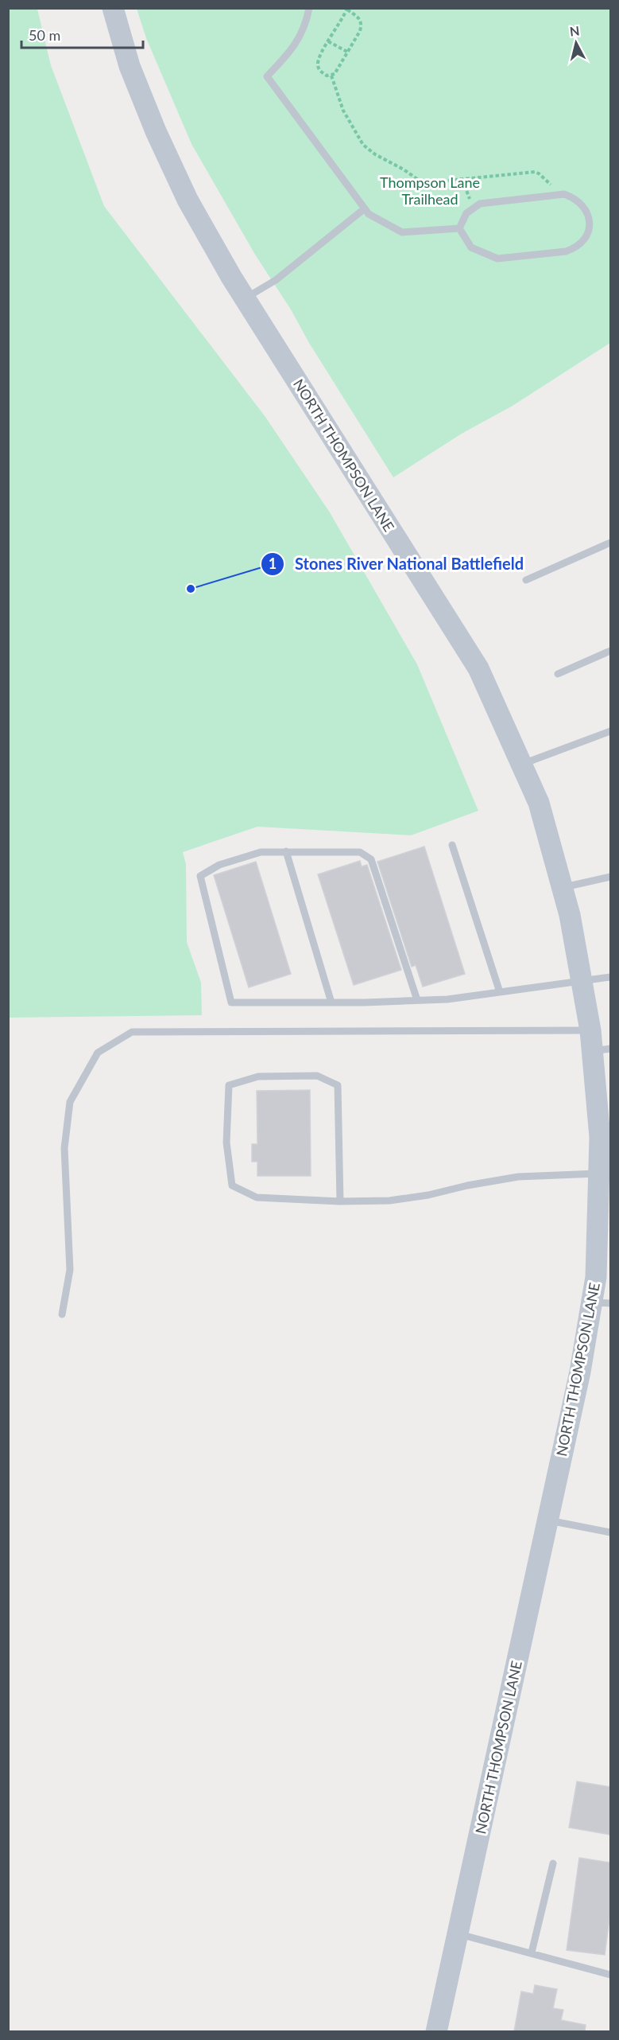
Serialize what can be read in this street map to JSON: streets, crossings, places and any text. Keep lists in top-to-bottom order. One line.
{"streets":{"main road":["NORTH THOMPSON LANE"]},"parks":["Thompson Lane Trailhead"],"places":["Stones River National Battlefield"],"scale_bar":"50 m","north":"top"}
